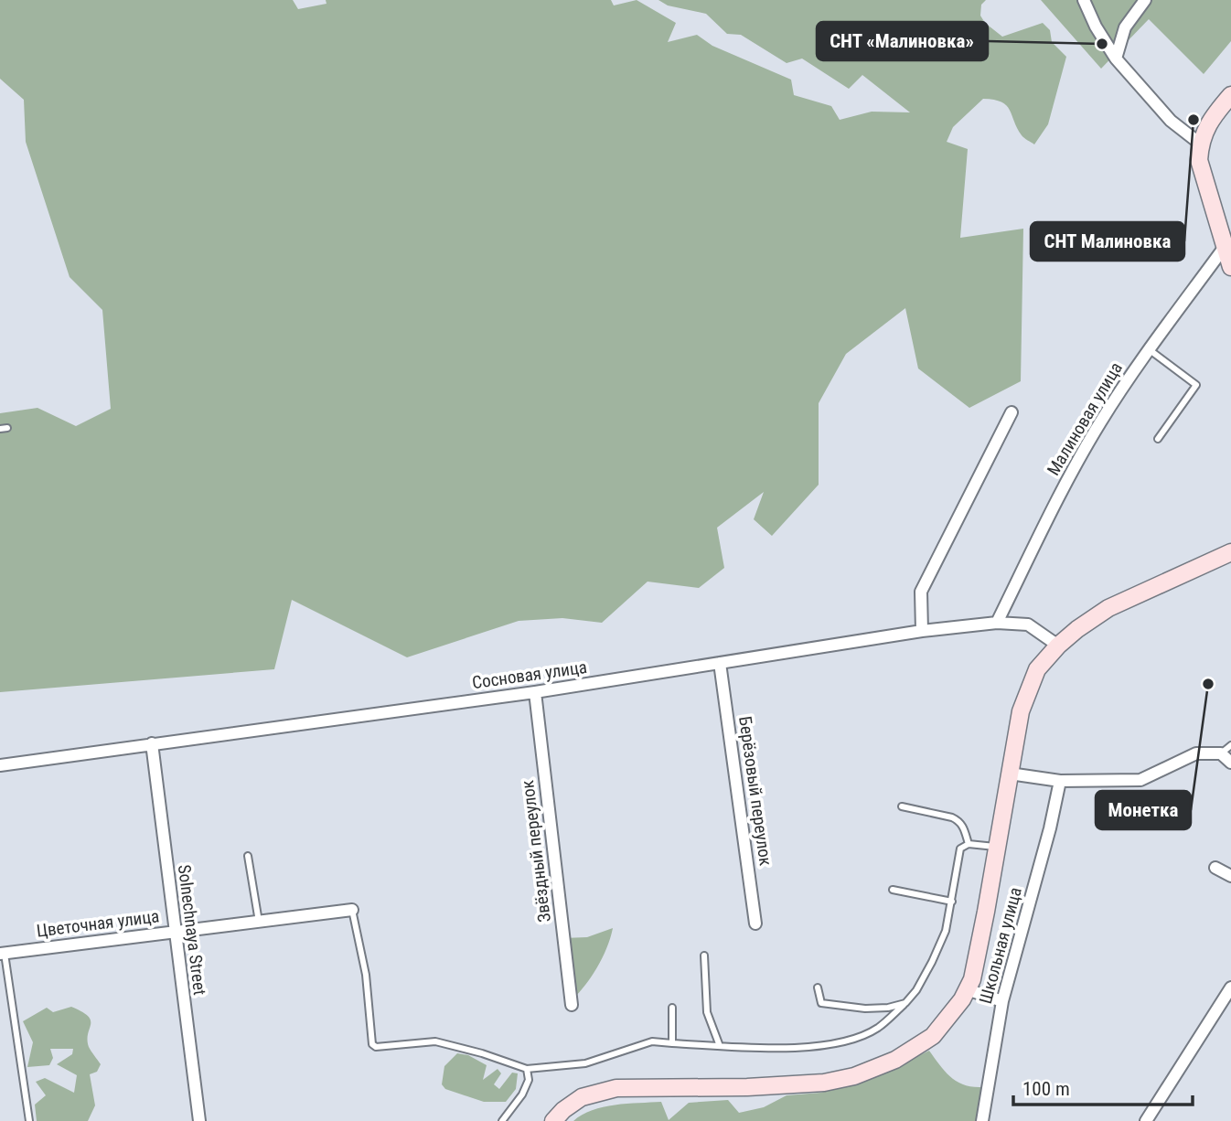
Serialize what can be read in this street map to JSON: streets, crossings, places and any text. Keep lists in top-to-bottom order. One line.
{"streets":{"street":["Малиновая улица","Сосновая улица","Берёзовый переулок","Звёздный переулок","Цветочная улица","Solnechnaya Street","Школьная улица"]},"crossings":[["Малиновая улица","Сосновая улица"],["Сосновая улица","Берёзовый переулок"],["Сосновая улица","Звёздный переулок"],["Сосновая улица","Solnechnaya Street"],["Цветочная улица","Solnechnaya Street"]],"places":["СНТ «Малиновка»","СНТ Малиновка","Монетка"],"scale_bar":"100 m"}
